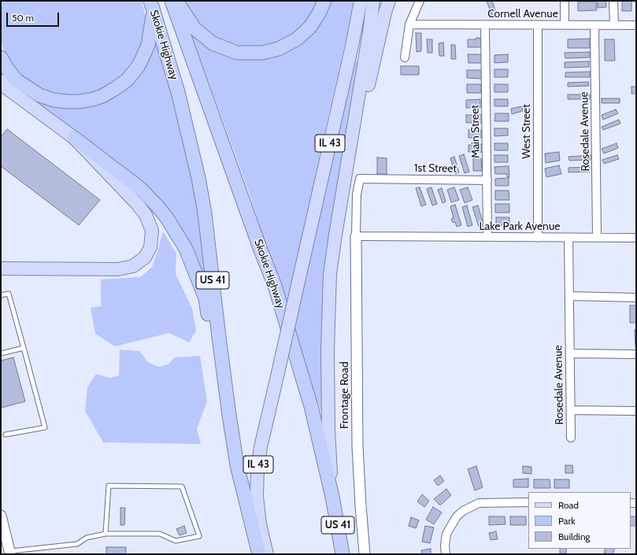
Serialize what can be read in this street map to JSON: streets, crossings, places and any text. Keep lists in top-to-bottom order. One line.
{"streets":{"highway":["Skokie Highway","US 41"],"main road":["IL 43"],"street":["Cornell Avenue","Main Street","West Street","Rosedale Avenue","1st Street","Lake Park Avenue","Frontage Road"]},"crossings":[["Cornell Avenue","Main Street"],["Cornell Avenue","West Street"],["Cornell Avenue","Rosedale Avenue"],["Skokie Highway","IL 43"],["Main Street","1st Street"],["Main Street","Lake Park Avenue"],["West Street","Lake Park Avenue"],["Rosedale Avenue","Lake Park Avenue"],["1st Street","Lake Park Avenue"],["1st Street","Frontage Road"],["Lake Park Avenue","Frontage Road"]],"legend":["Road","Park","Building"],"scale_bar":"50 m"}
